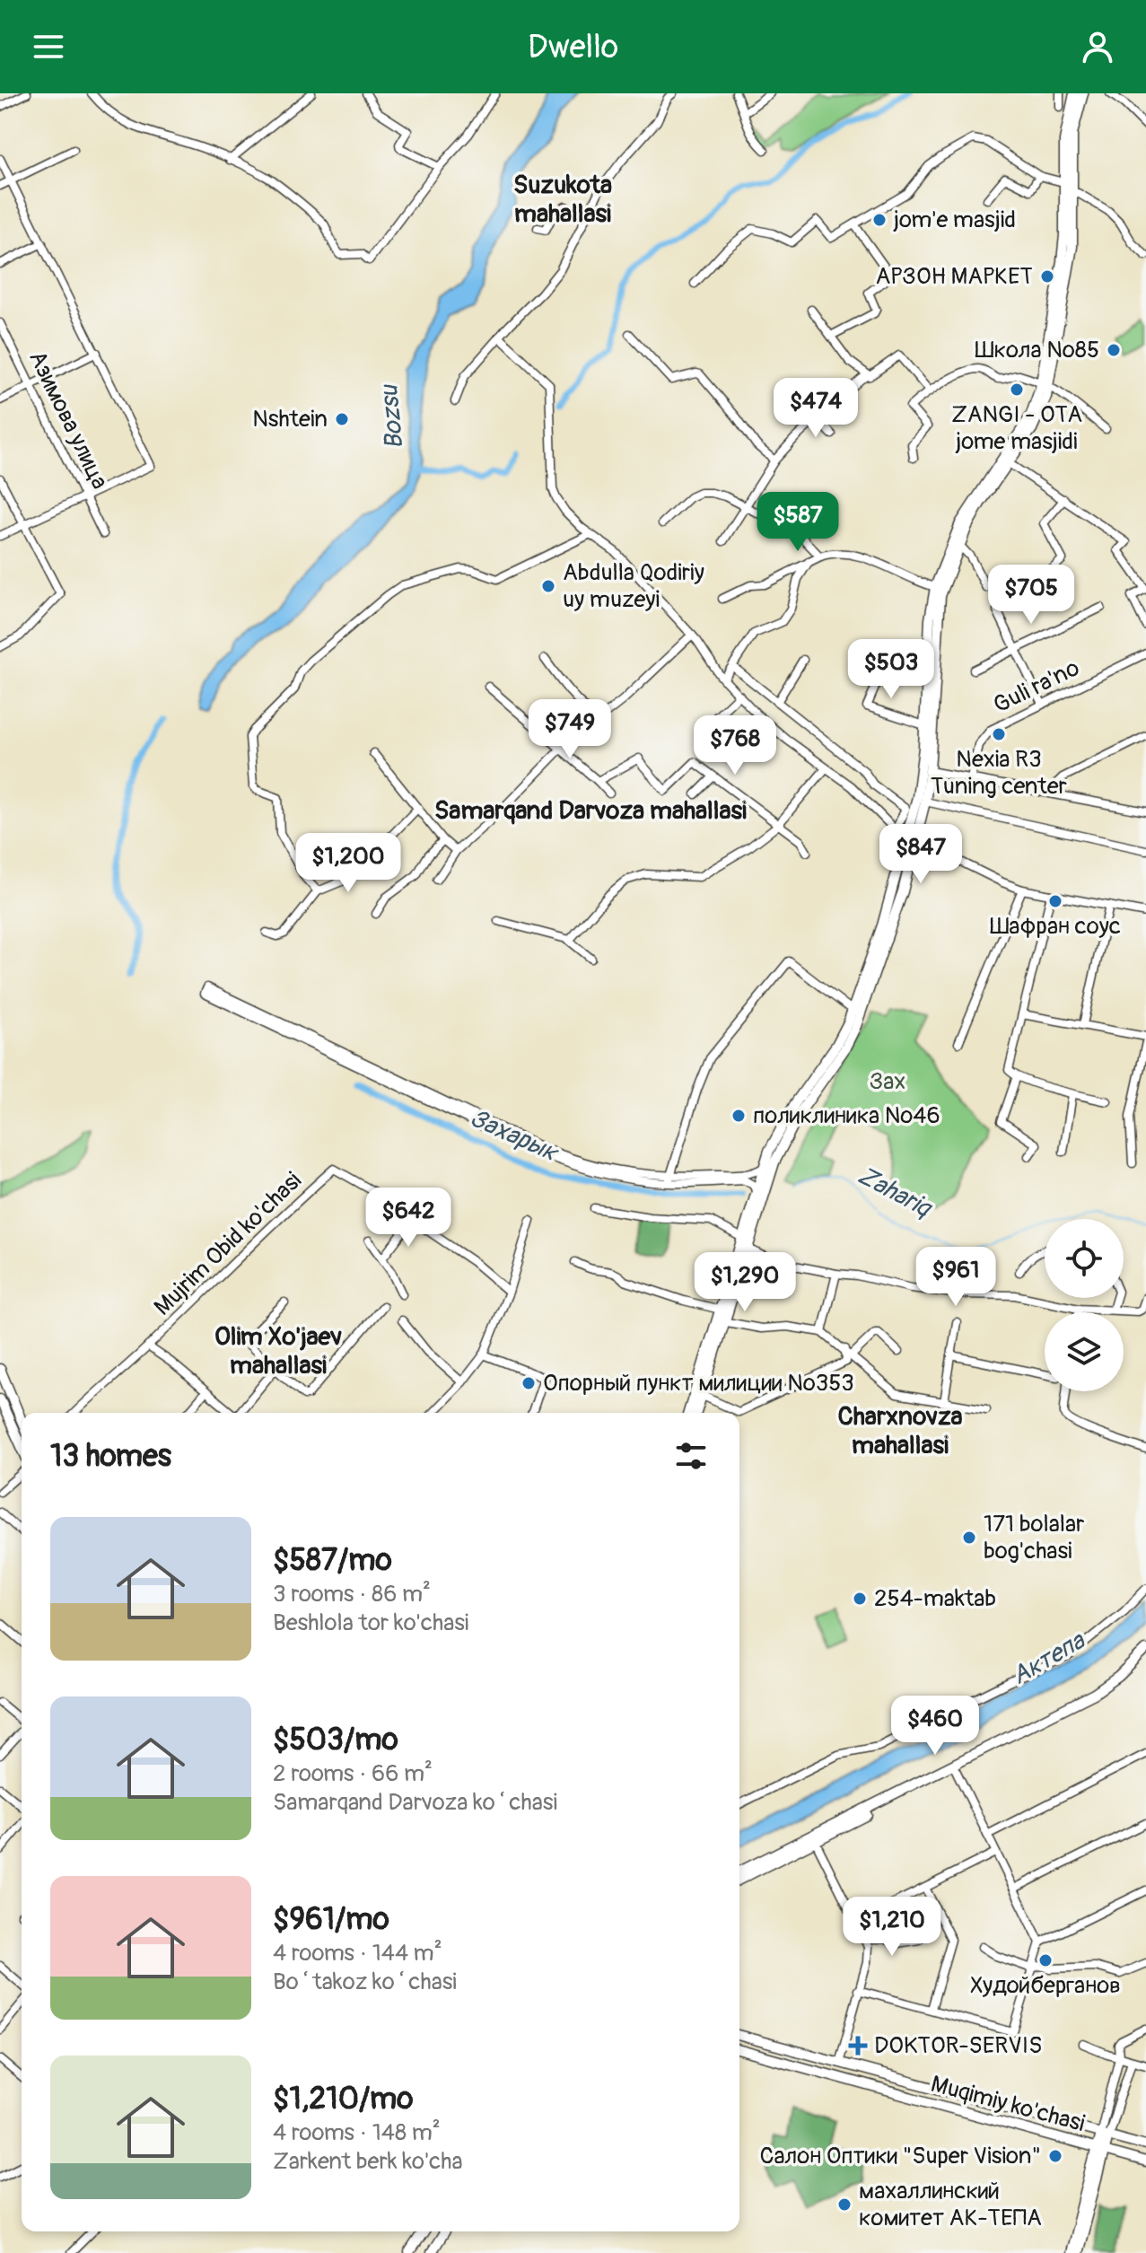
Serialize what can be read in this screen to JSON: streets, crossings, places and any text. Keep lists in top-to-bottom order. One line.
{"streets":{"main road":["Muqimiy ko'chasi"],"street":["Азимова улица","Guli ra'no","Mujrim Obid ko'chasi"]},"districts":["Suzukota mahallasi","Samarqand Darvoza mahallasi","Olim Xo'jaev mahallasi","Charxnovza mahallasi"],"water":["Bozsu","Захарык","Zahariq","Актепа"],"parks":["Зах"],"places":{"other":["jom'e masjid","АРЗОН МАРКЕТ","Школа №85","ZANGI - OTA jome masjidi","Nshtein","Abdulla Qodiriy uy muzeyi","Nexia R3 Tuning center","Шафран соус","поликлиника №46","Опорный пункт милиции №353","171 bolalar bog'chasi","254-maktab","Худойберганов","Салон Оптики \"Super Vision\"","махаллинский комитет АК-ТЕПА"],"health":["DOKTOR-SERVIS"]},"page":{"header":"Dwello","price":["$474","$587","$705","$503","$749","$768","$847","$1,200","$642","$961","$1,290","$460","$1,210"],"heading":"13 homes","list":[{"name":"$587/mo","note":"3 rooms · 86 m² · Beshlola tor ko'chasi"},{"name":"$503/mo","note":"2 rooms · 66 m² · Samarqand Darvoza koʻchasi"},{"name":"$961/mo","note":"4 rooms · 144 m² · Boʻtakoz koʻchasi"},{"name":"$1,210/mo","note":"4 rooms · 148 m² · Zarkent berk ko'cha"}]}}
